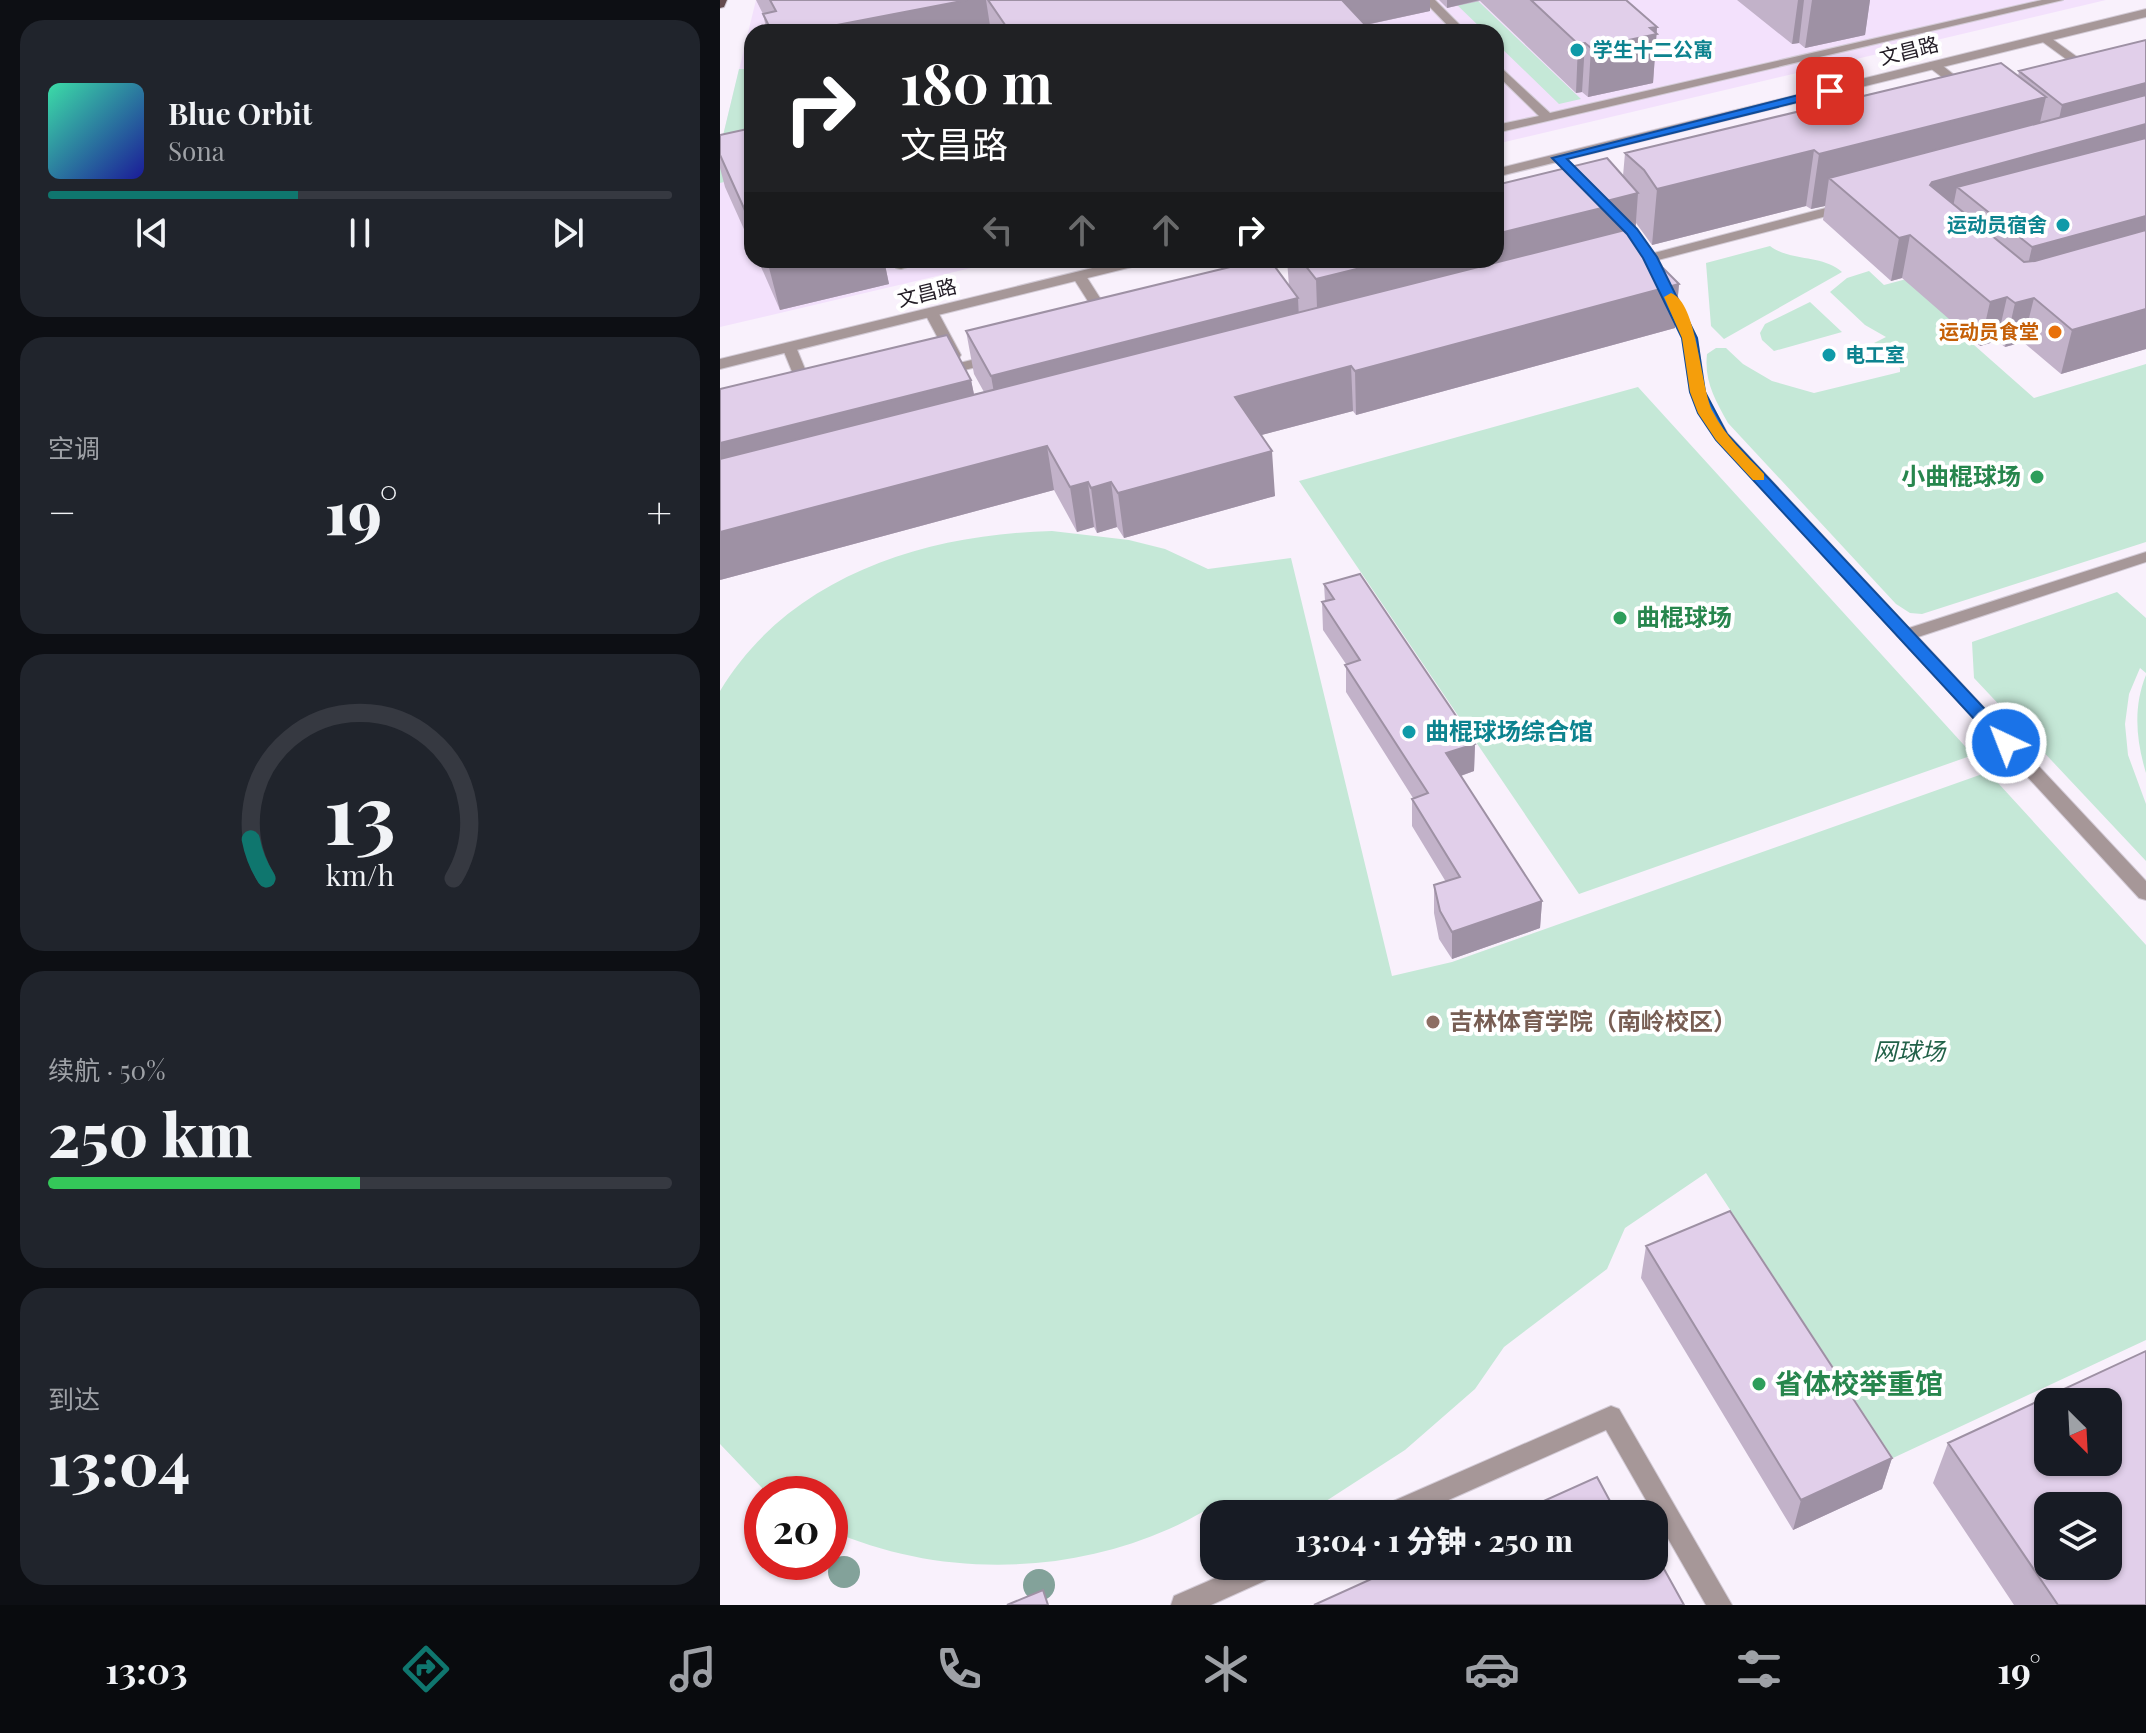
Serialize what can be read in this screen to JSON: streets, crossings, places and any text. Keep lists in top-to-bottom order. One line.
{"streets":{"street":["文昌路"]},"parks":["网球场"],"places":["学生十二公寓","运动员宿舍","运动员食堂","电工室","小曲棍球场","曲棍球场","曲棍球场综合馆","吉林体育学院（南岭校区）","省体校举重馆"],"north":"bottom right","page":{"turn":["180 m","文昌路"],"song":["Blue Orbit","Sona"],"tile":["空调",["续航 · 50%","250 km"],["到达","13:04"]],"heat":["−","19°","+"],"limit":"20","trip":"13:04 · 1 分钟 · 250 m","tabs":["13:03","19°"],"gauge":["13","km/h"]}}
